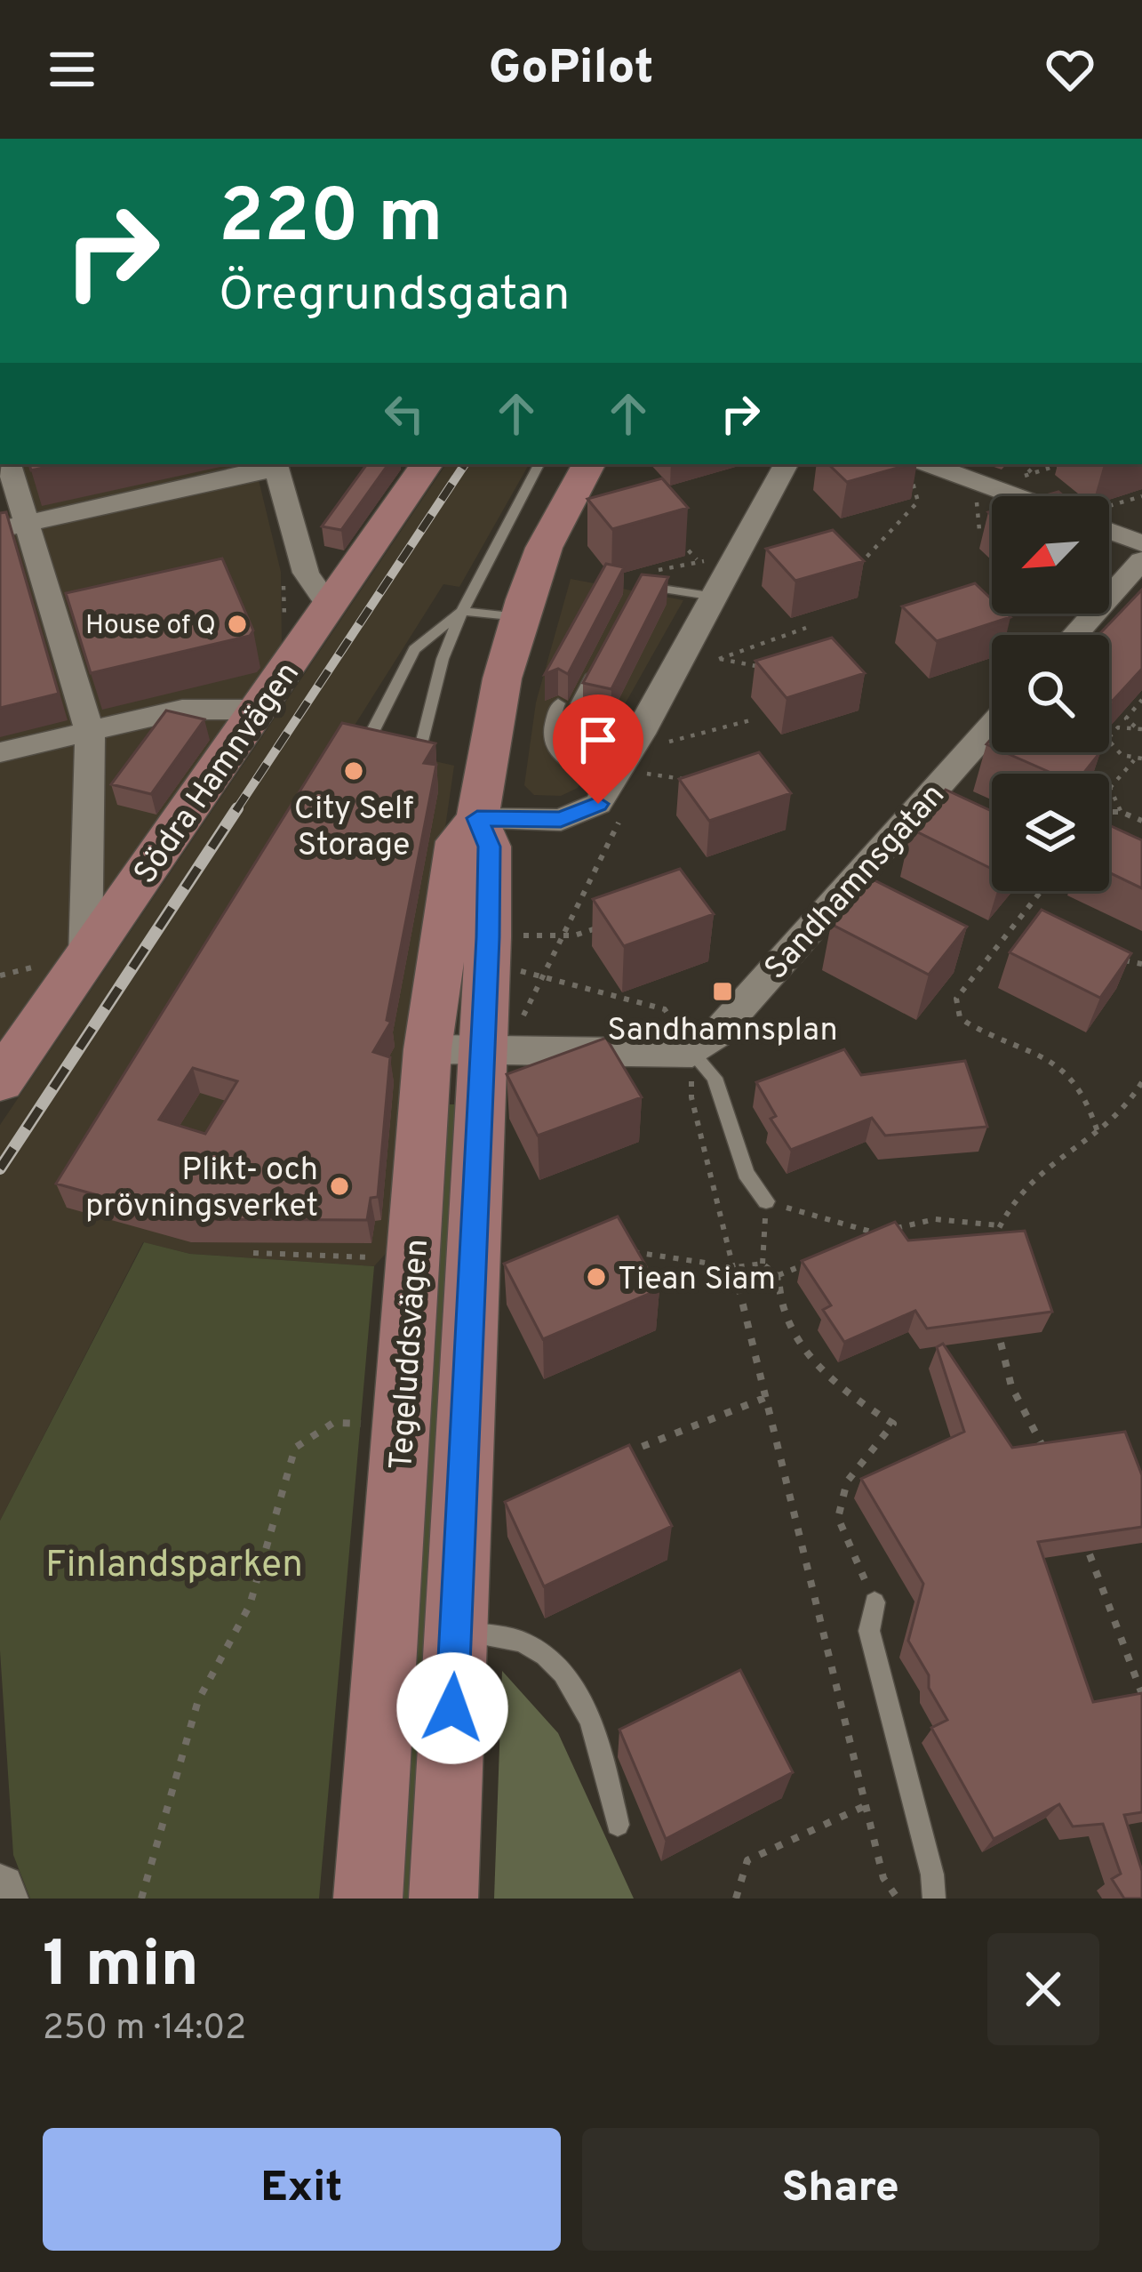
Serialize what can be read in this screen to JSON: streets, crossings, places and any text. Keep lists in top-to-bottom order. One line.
{"streets":{"main road":["Södra Hamnvägen","Tegeluddsvägen"],"street":["Sandhamnsgatan"]},"parks":["Finlandsparken"],"places":{"other":["House of Q","City Self Storage","Plikt- och prövningsverket","Tiean Siam"],"transit":["Sandhamnsplan"]},"north":"bottom left","page":{"header":"GoPilot","turn":["220 m","Öregrundsgatan"],"heading":["1 min","250 m · 14:02"],"buttons":["Exit","Share"]}}
